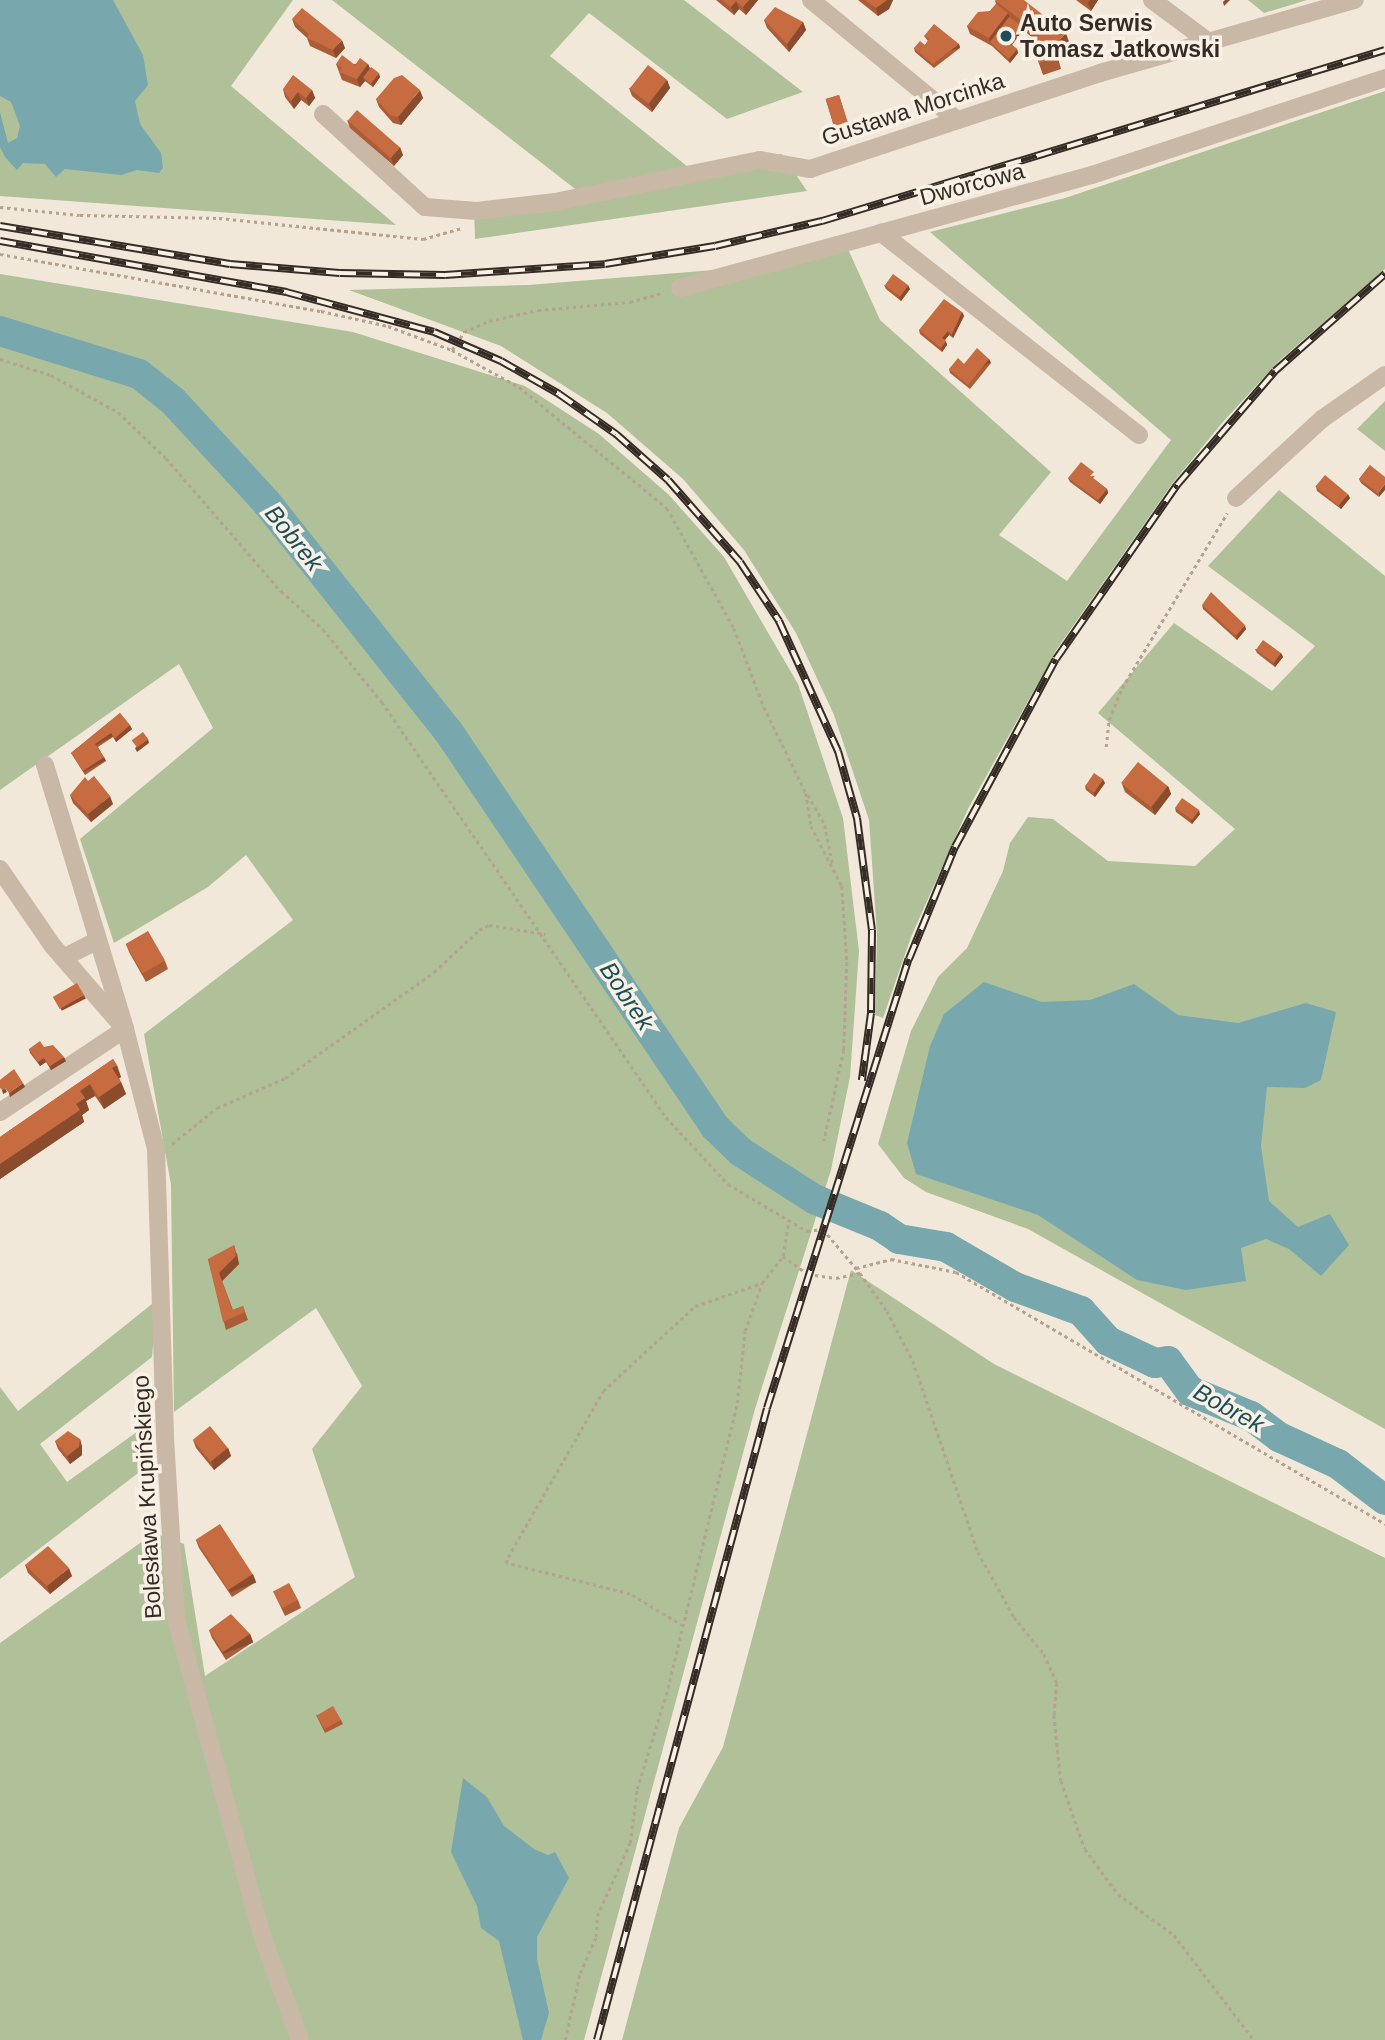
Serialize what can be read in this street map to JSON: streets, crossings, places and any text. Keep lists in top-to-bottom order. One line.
{"streets":{"street":["Gustawa Morcinka","Dworcowa","Bolesława Krupińskiego"]},"water":["Bobrek"],"places":["Auto Serwis Tomasz Jatkowski"]}
